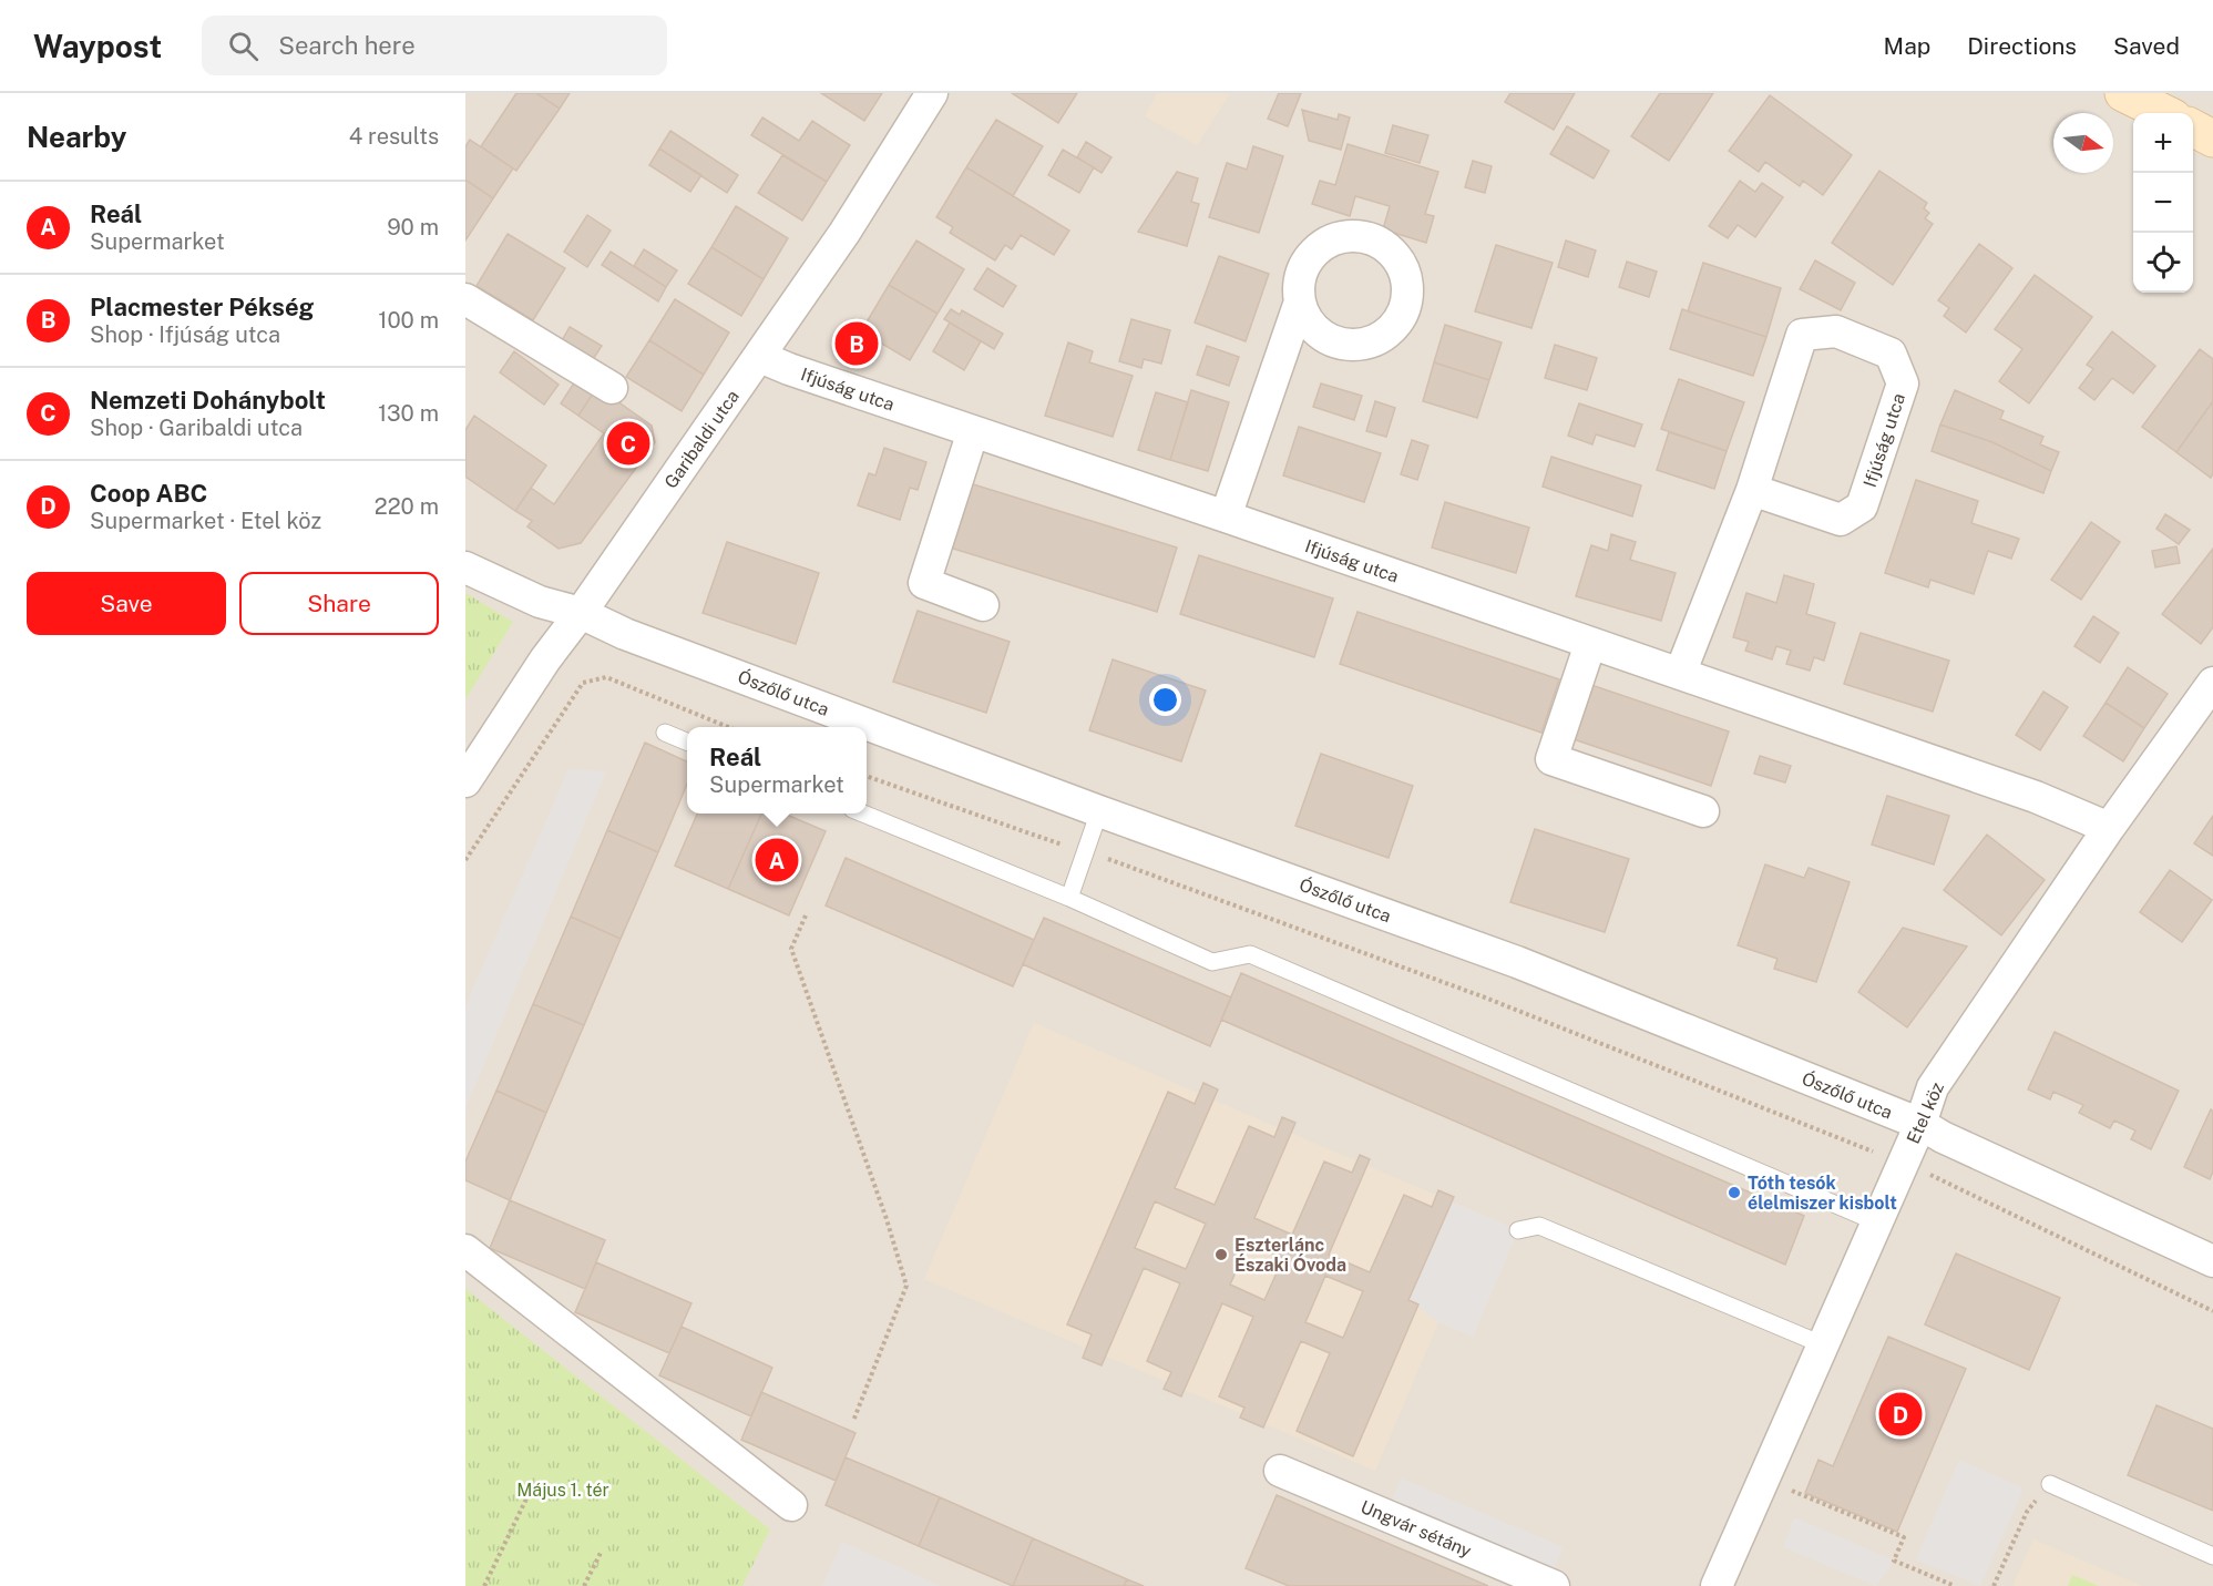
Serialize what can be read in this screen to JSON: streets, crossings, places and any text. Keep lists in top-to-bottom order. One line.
{"streets":{"street":["Ifjúság utca","Garibaldi utca","Ószőlő utca","Etel köz","Ungvár sétány"]},"crossings":[["Ifjúság utca","Garibaldi utca"],["Ifjúság utca","Etel köz"],["Garibaldi utca","Ószőlő utca"],["Ószőlő utca","Etel köz"]],"parks":["Május 1. tér"],"places":["Tóth tesók élelmiszer kisbolt","Eszterlánc Északi Óvoda"],"north":"right","page":{"header":"Waypost","search":"Search here","nav":["Map","Directions","Saved"],"heading":["Nearby","4 results"],"map_buttons":["+","−"],"list":[{"mark":"A","name":"Reál","note":"Supermarket","value":"90 m"},{"mark":"B","name":"Placmester Pékség","note":"Shop · Ifjúság utca","value":"100 m"},{"mark":"C","name":"Nemzeti Dohánybolt","note":"Shop · Garibaldi utca","value":"130 m"},{"mark":"D","name":"Coop ABC","note":"Supermarket · Etel köz","value":"220 m"}],"pins":["B","C","A","D"],"buttons":["Save","Share"],"popup":["Reál","Supermarket"]}}
